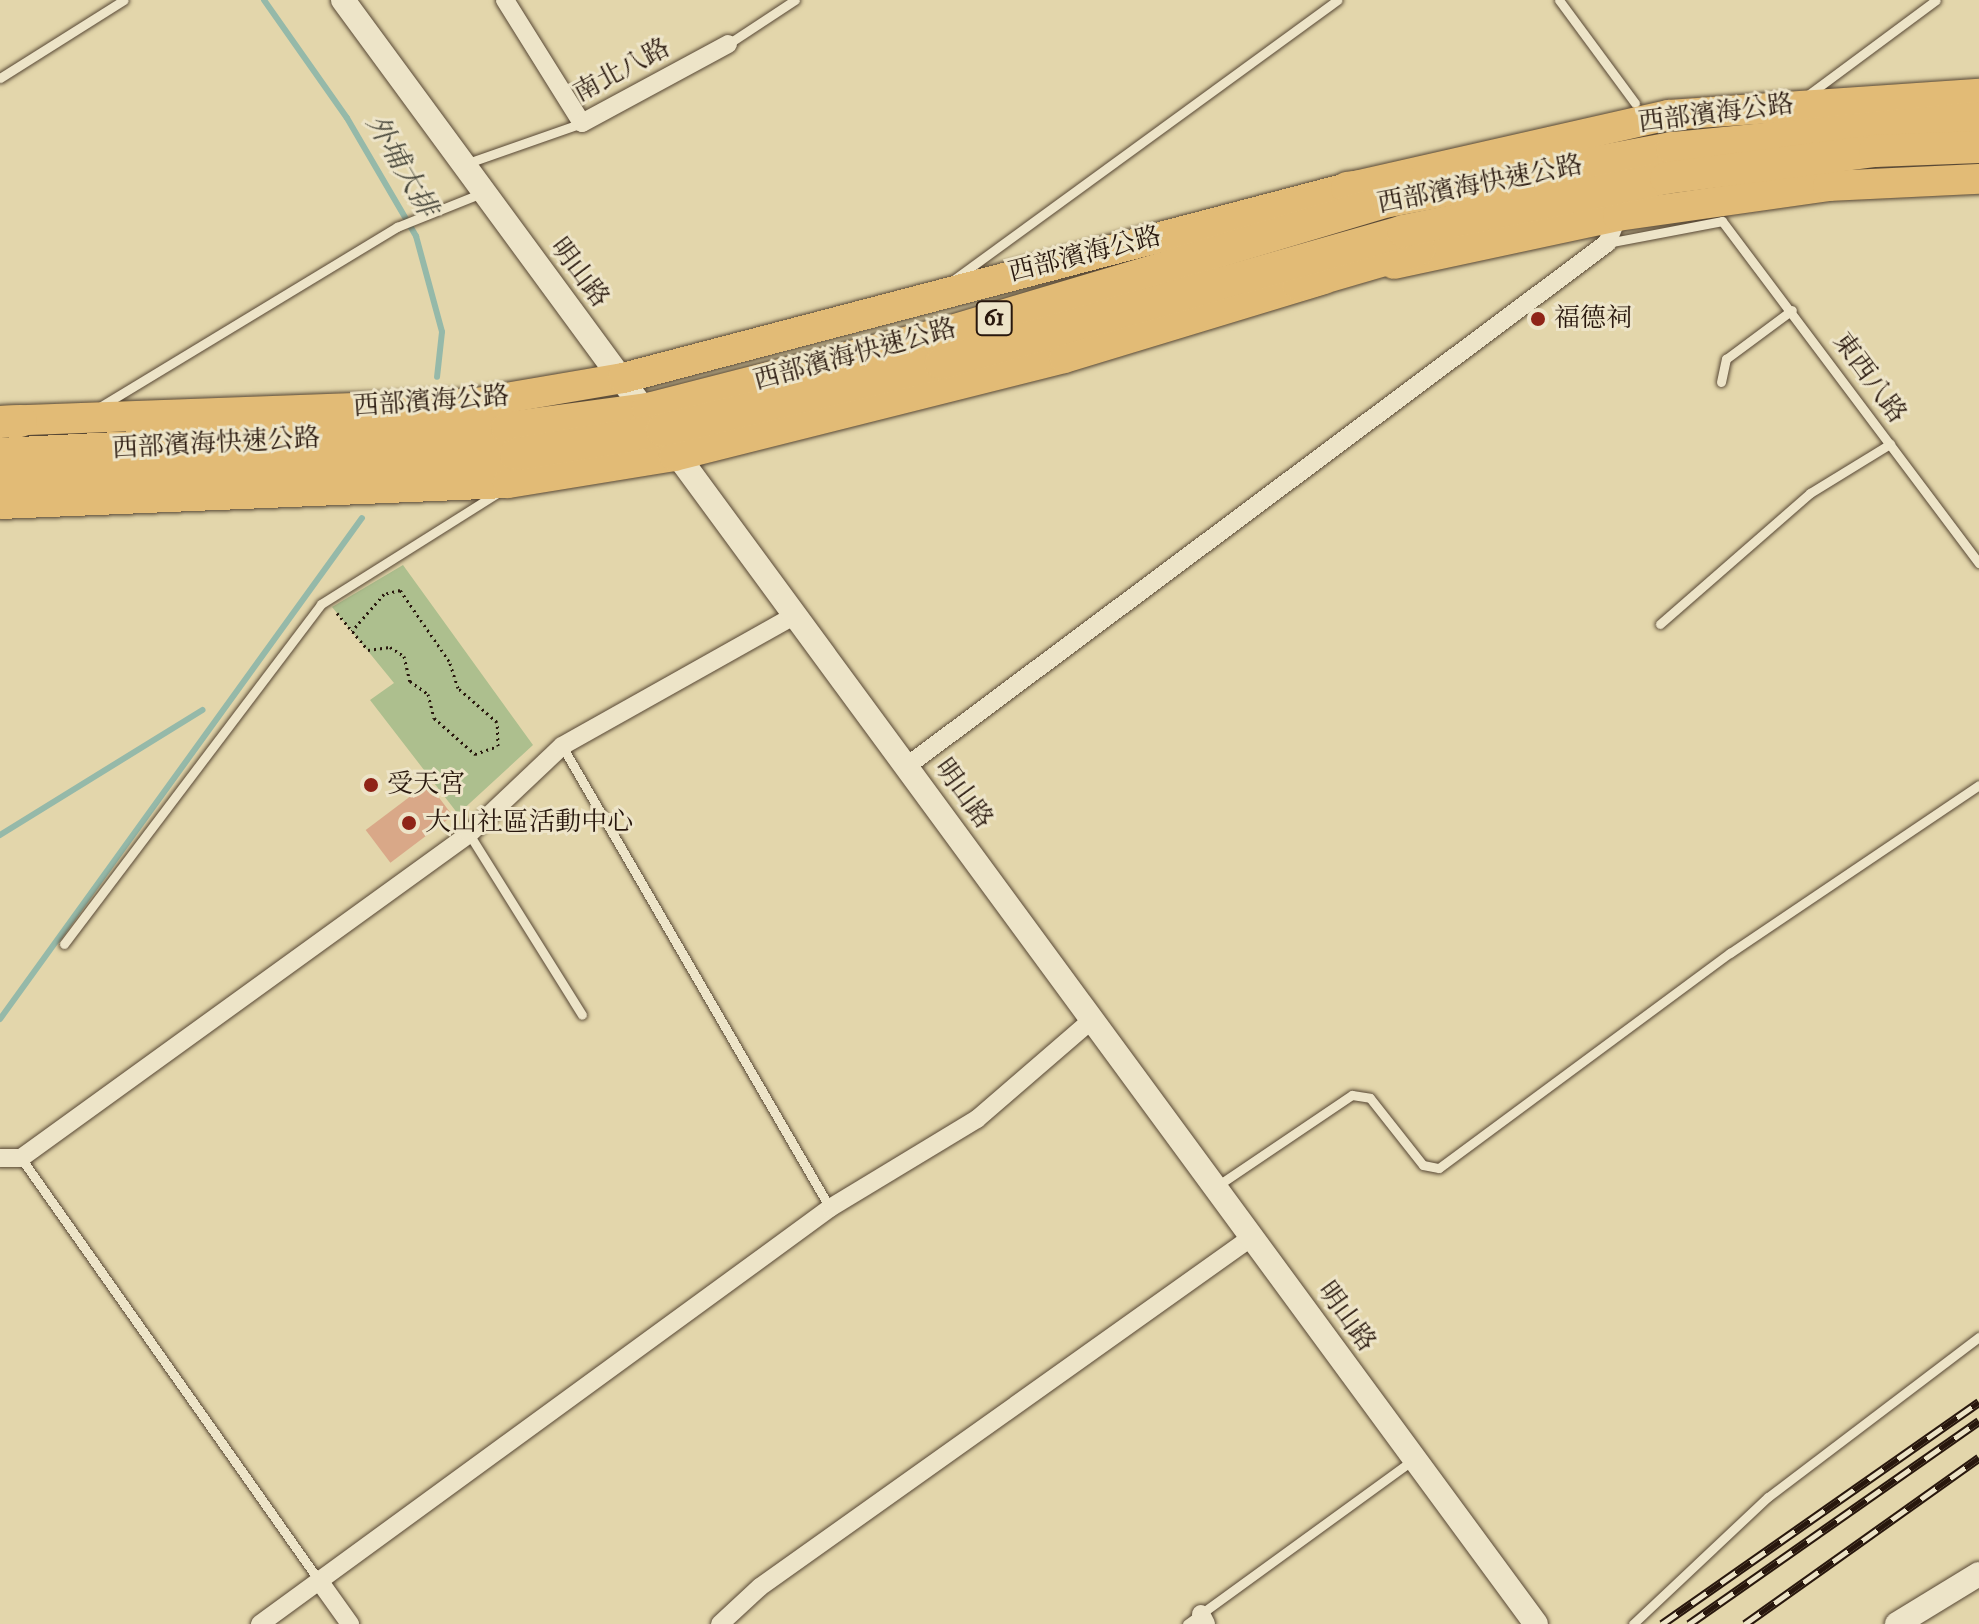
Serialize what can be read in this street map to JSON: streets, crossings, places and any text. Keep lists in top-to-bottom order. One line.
{"streets":{"highway":["西部濱海快速公路","61"],"main road":["西部濱海公路"],"street":["南北八路","明山路"],"lane":["東西八路"]},"crossings":[["南北八路","明山路"],["西部濱海公路","明山路"],["西部濱海快速公路","明山路"],["西部濱海快速公路","61"],["明山路","61"],["61","東西八路"]],"water":["外埔大排"],"places":["福德祠","受天宮","大山社區活動中心"]}
